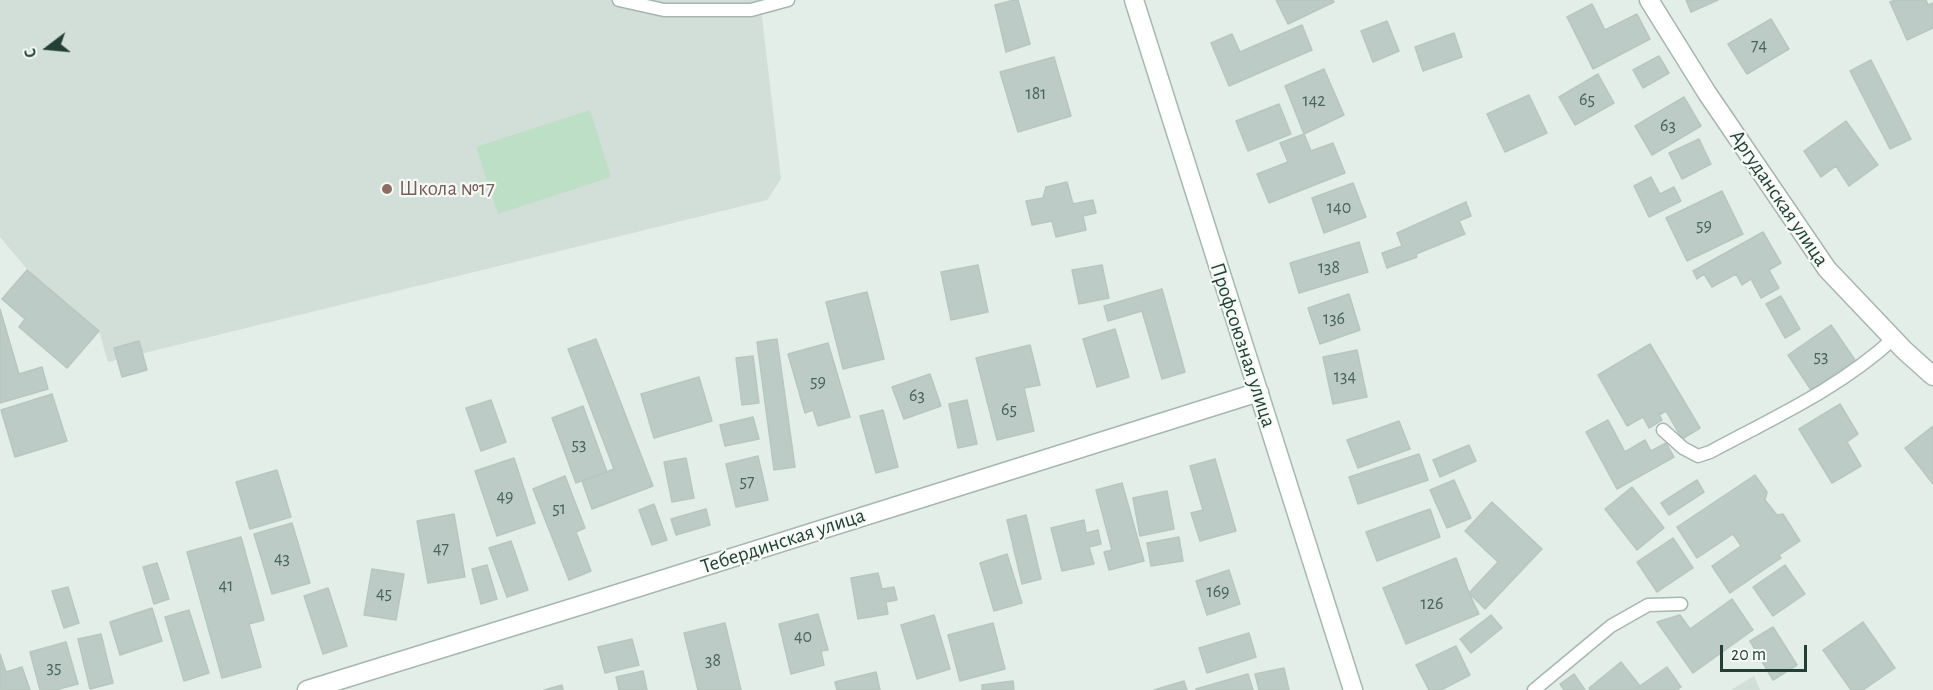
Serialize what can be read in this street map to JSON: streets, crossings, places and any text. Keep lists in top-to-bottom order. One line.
{"streets":{"street":["Аргуданская улица","Профсоюзная улица","Тебердинская улица"]},"crossings":[["Профсоюзная улица","Тебердинская улица"]],"places":["Школа №17"],"house_numbers":["74","181","65","142","63","140","59","138","136","53","134","59","63","65","53","57","49","51","47","43","41","169","45","126","40","38","35"],"scale_bar":"20 m","north":"left"}
